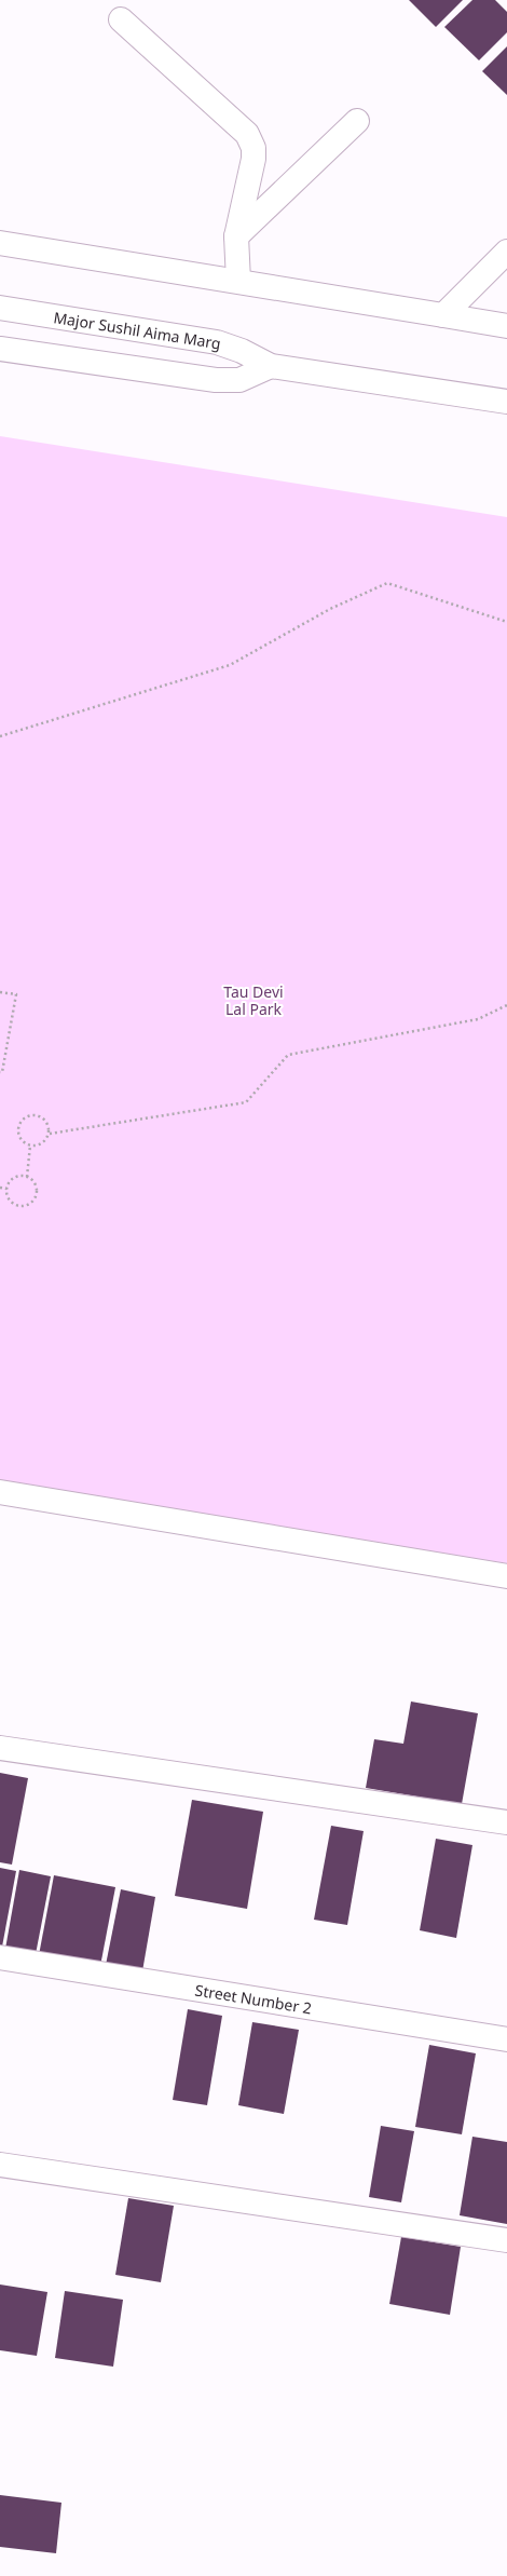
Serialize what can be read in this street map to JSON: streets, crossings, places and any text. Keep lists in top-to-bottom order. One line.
{"streets":{"street":["Major Sushil Aima Marg","Street Number 2"]},"parks":["Tau Devi Lal Park"]}
